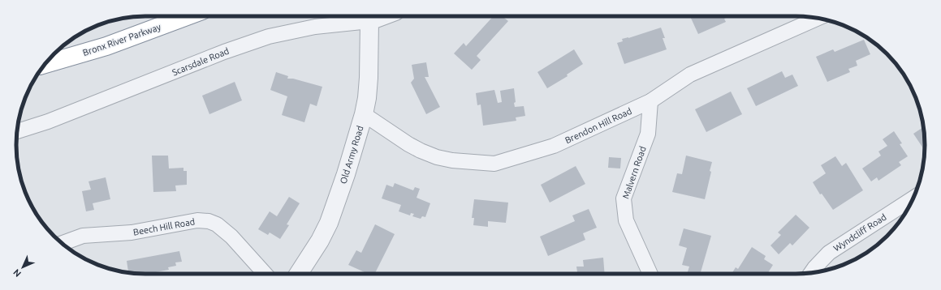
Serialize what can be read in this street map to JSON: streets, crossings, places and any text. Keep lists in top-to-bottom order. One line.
{"streets":{"highway":["Bronx River Parkway"],"street":["Scarsdale Road","Brendon Hill Road","Old Army Road","Malvern Road","Beech Hill Road","Wyndcliff Road"]},"crossings":[["Scarsdale Road","Old Army Road"],["Brendon Hill Road","Old Army Road"],["Brendon Hill Road","Malvern Road"]],"north":"bottom left"}
